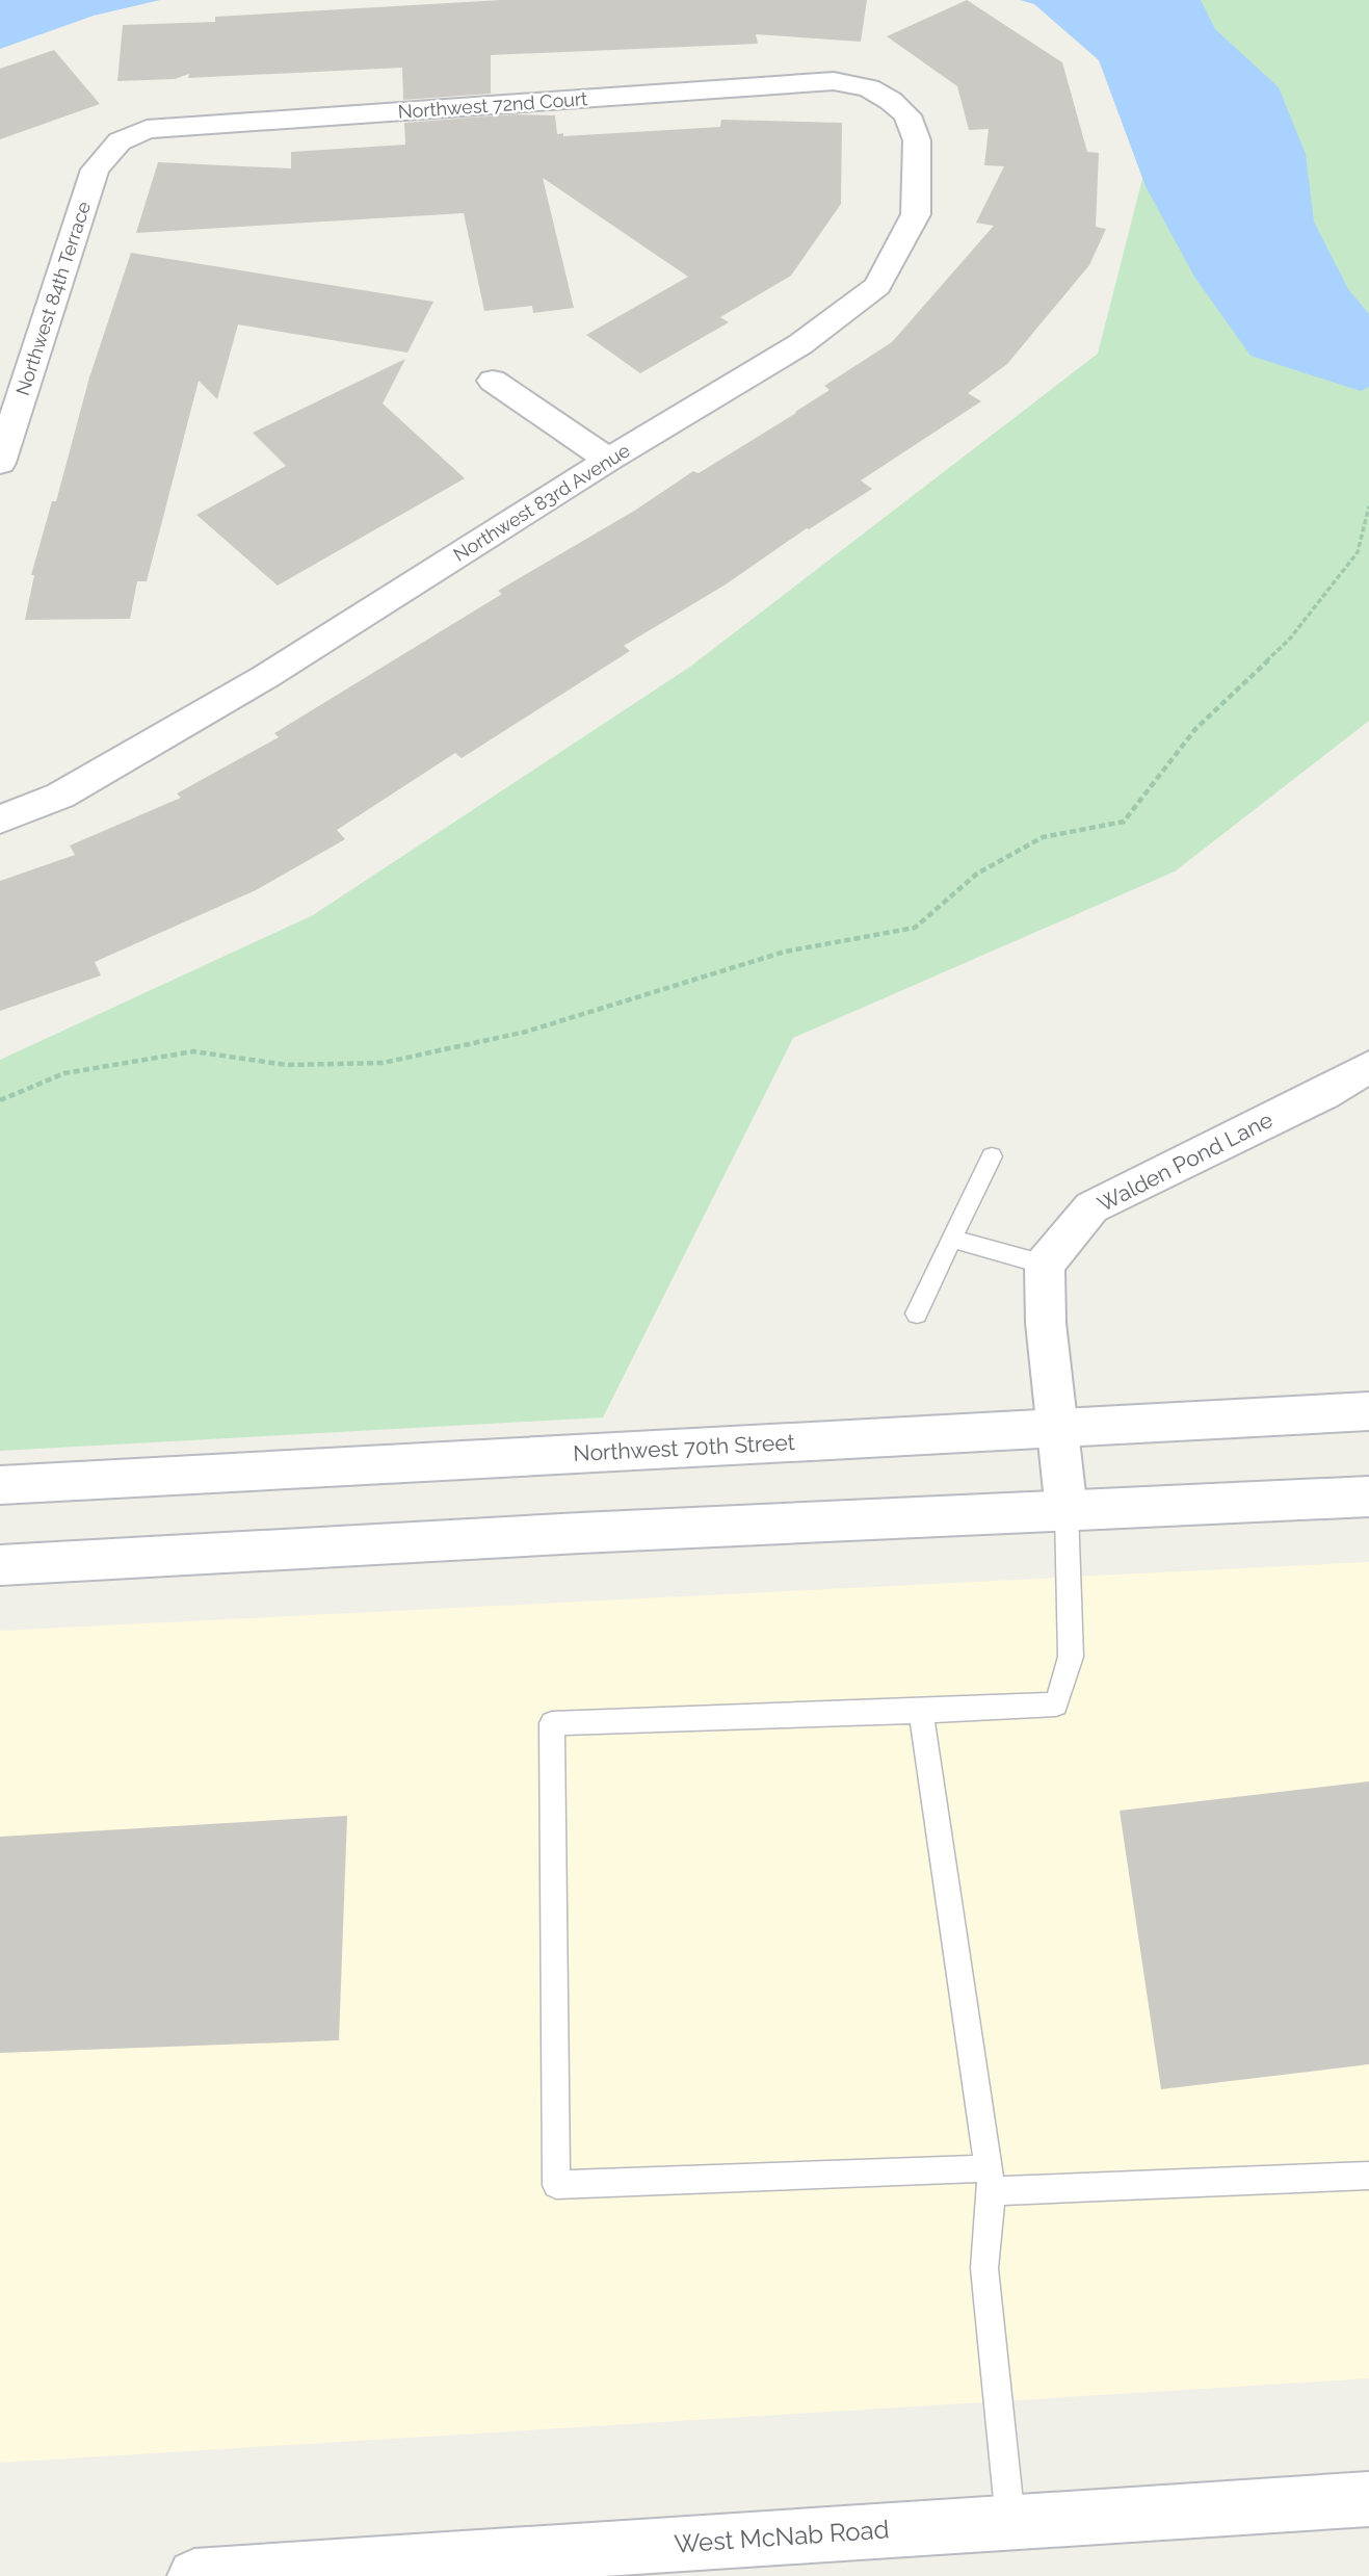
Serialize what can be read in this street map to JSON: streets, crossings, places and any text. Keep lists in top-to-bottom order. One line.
{"streets":{"street":["Northwest 72nd Court","Northwest 84th Terrace","Northwest 83rd Avenue","Walden Pond Lane","Northwest 70th Street","West McNab Road"]},"crossings":[["Northwest 72nd Court","Northwest 84th Terrace"],["Northwest 72nd Court","Northwest 83rd Avenue"]]}
